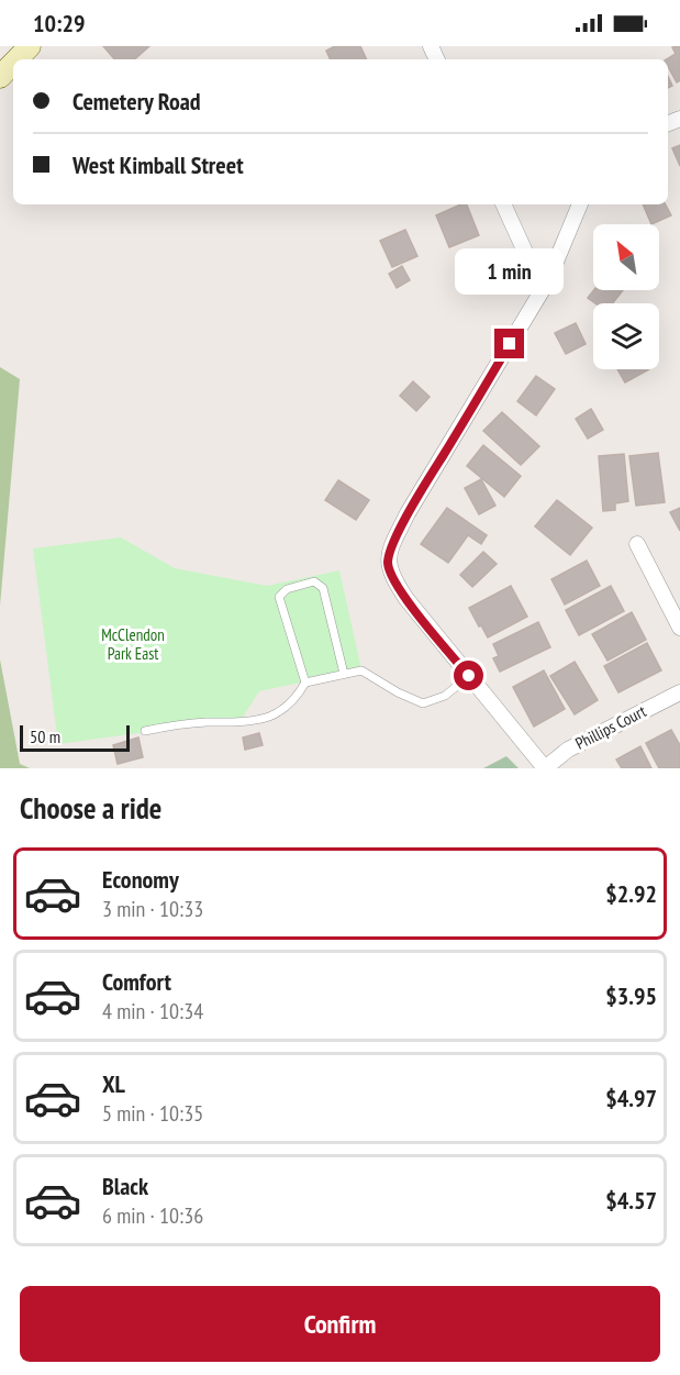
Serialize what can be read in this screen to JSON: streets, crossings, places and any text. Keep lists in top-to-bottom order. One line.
{"streets":{"street":["Phillips Court"]},"parks":["McClendon Park East"],"scale_bar":"50 m","north":"top left","page":{"status":"10:29","banner":["Cemetery Road","West Kimball Street"],"bubble":"1 min","scale":"50 m","heading":"Choose a ride","list":[{"name":"Economy","note":"3 min · 10:33","value":"$2.92"},{"name":"Comfort","note":"4 min · 10:34","value":"$3.95"},{"name":"XL","note":"5 min · 10:35","value":"$4.97"},{"name":"Black","note":"6 min · 10:36","value":"$4.57"}],"buttons":"Confirm"}}
